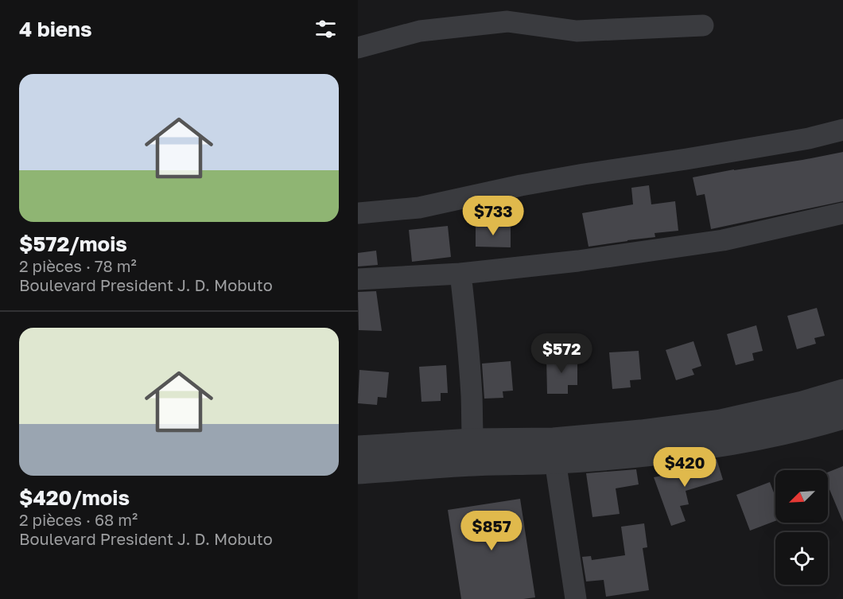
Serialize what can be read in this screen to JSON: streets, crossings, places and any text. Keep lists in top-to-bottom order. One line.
{"north":"bottom left","page":{"heading":"4 biens","list":[{"name":"$572/mois","note":"2 pièces · 78 m² · Boulevard President J. D. Mobuto"},{"name":"$420/mois","note":"2 pièces · 68 m² · Boulevard President J. D. Mobuto"}],"price":["$733","$572","$420","$857"]}}
